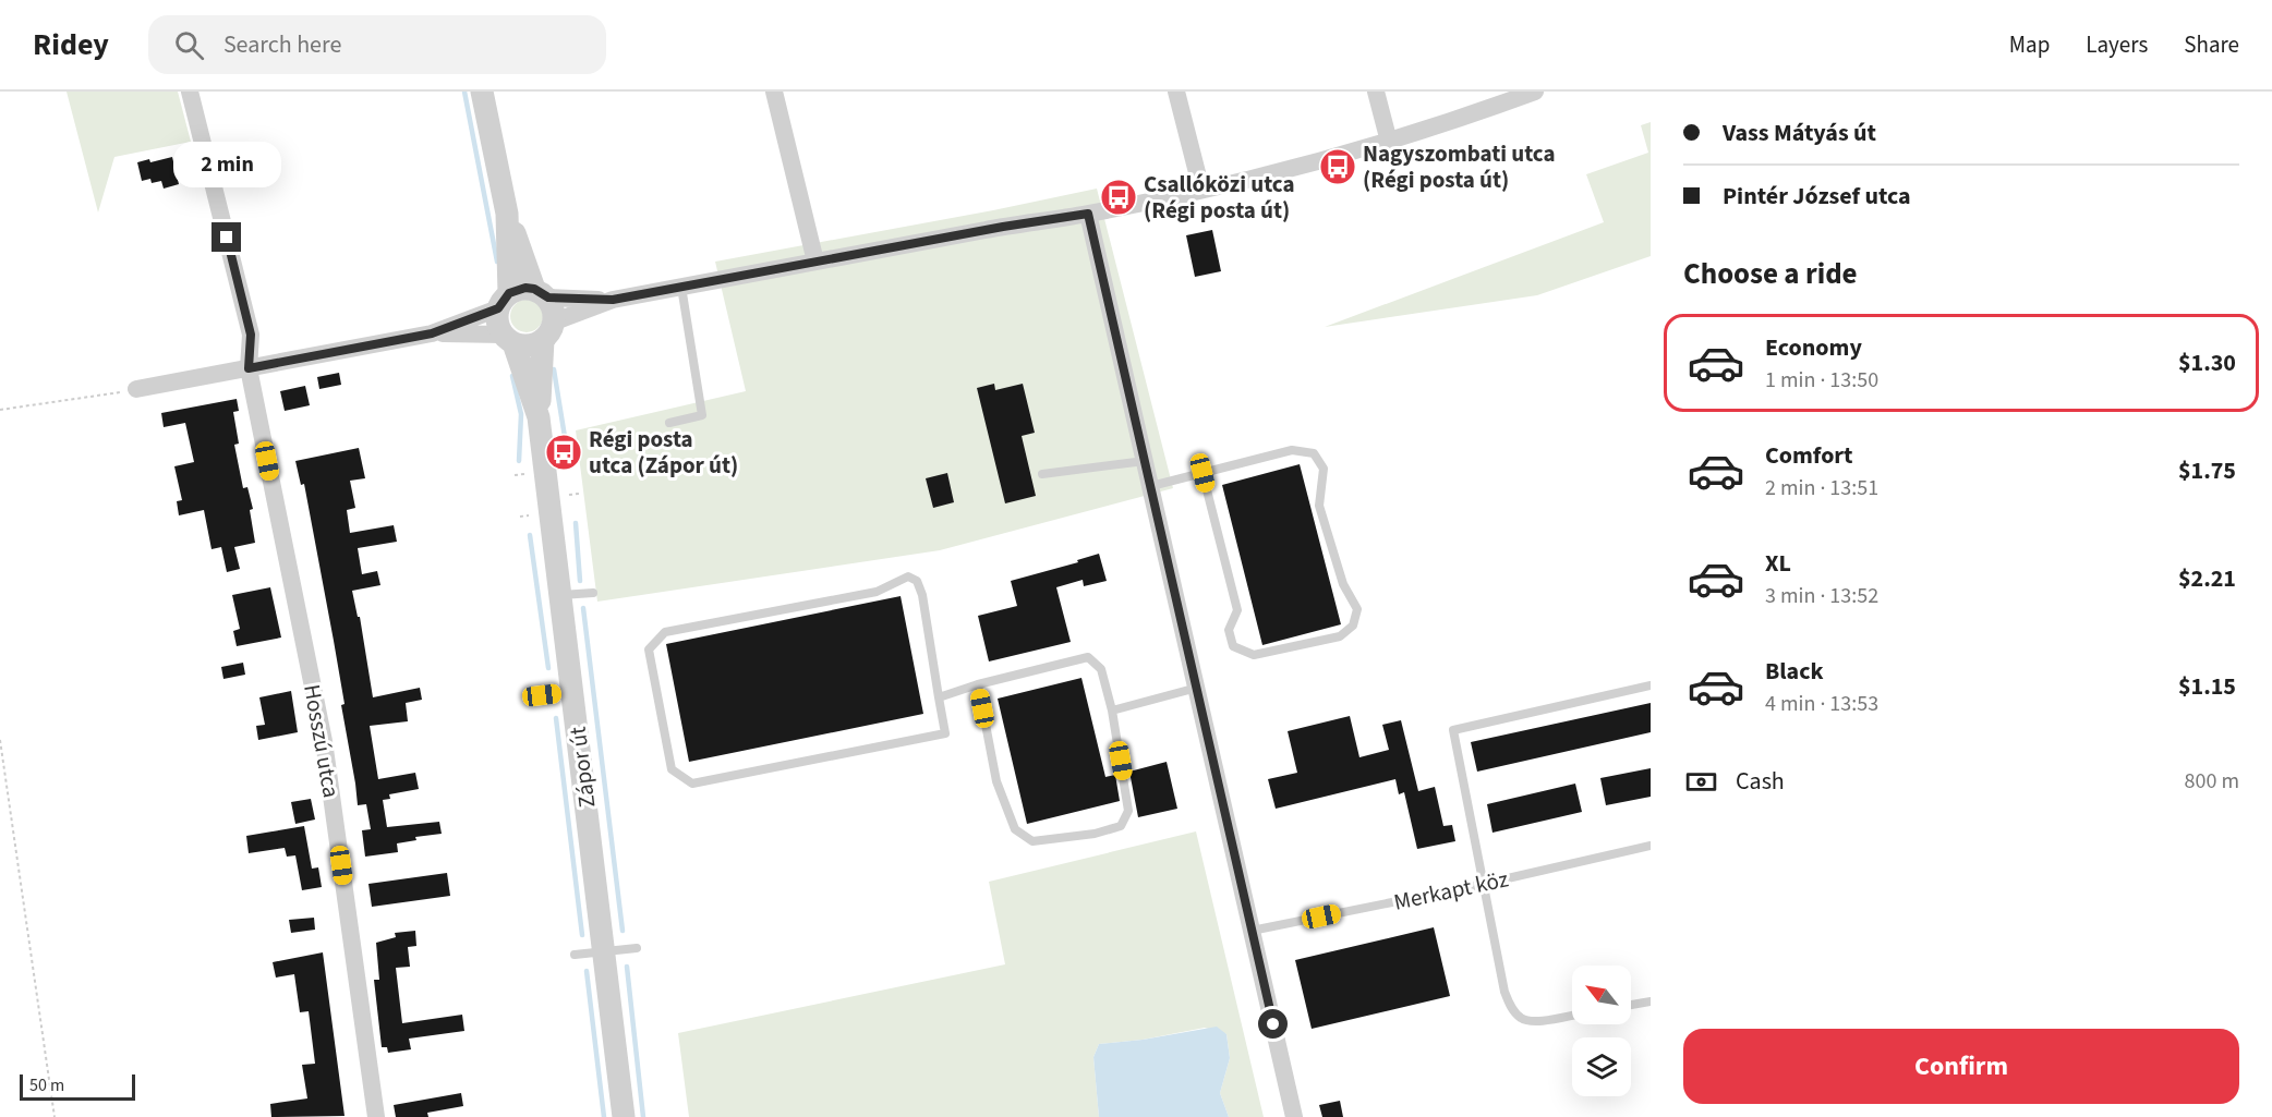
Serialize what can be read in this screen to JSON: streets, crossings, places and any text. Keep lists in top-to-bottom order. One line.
{"streets":{"street":["Hosszú utca","Zápor út"],"lane":["Merkapt köz"]},"places":{"bus stop":["Nagyszombati utca (Régi posta út)","Csallóközi utca (Régi posta út)","Régi posta utca (Zápor út)"]},"scale_bar":"50 m","north":"top left","page":{"header":"Ridey","search":"Search here","nav":["Map","Layers","Share"],"banner":["Vass Mátyás út","Pintér József utca"],"bubble":"2 min","heading":"Choose a ride","list":[{"name":"Economy","note":"1 min · 13:50","value":"$1.30"},{"name":"Comfort","note":"2 min · 13:51","value":"$1.75"},{"name":"XL","note":"3 min · 13:52","value":"$2.21"},{"name":"Black","note":"4 min · 13:53","value":"$1.15"}],"pay":["Cash","800 m"],"buttons":"Confirm","scale":"50 m"}}
